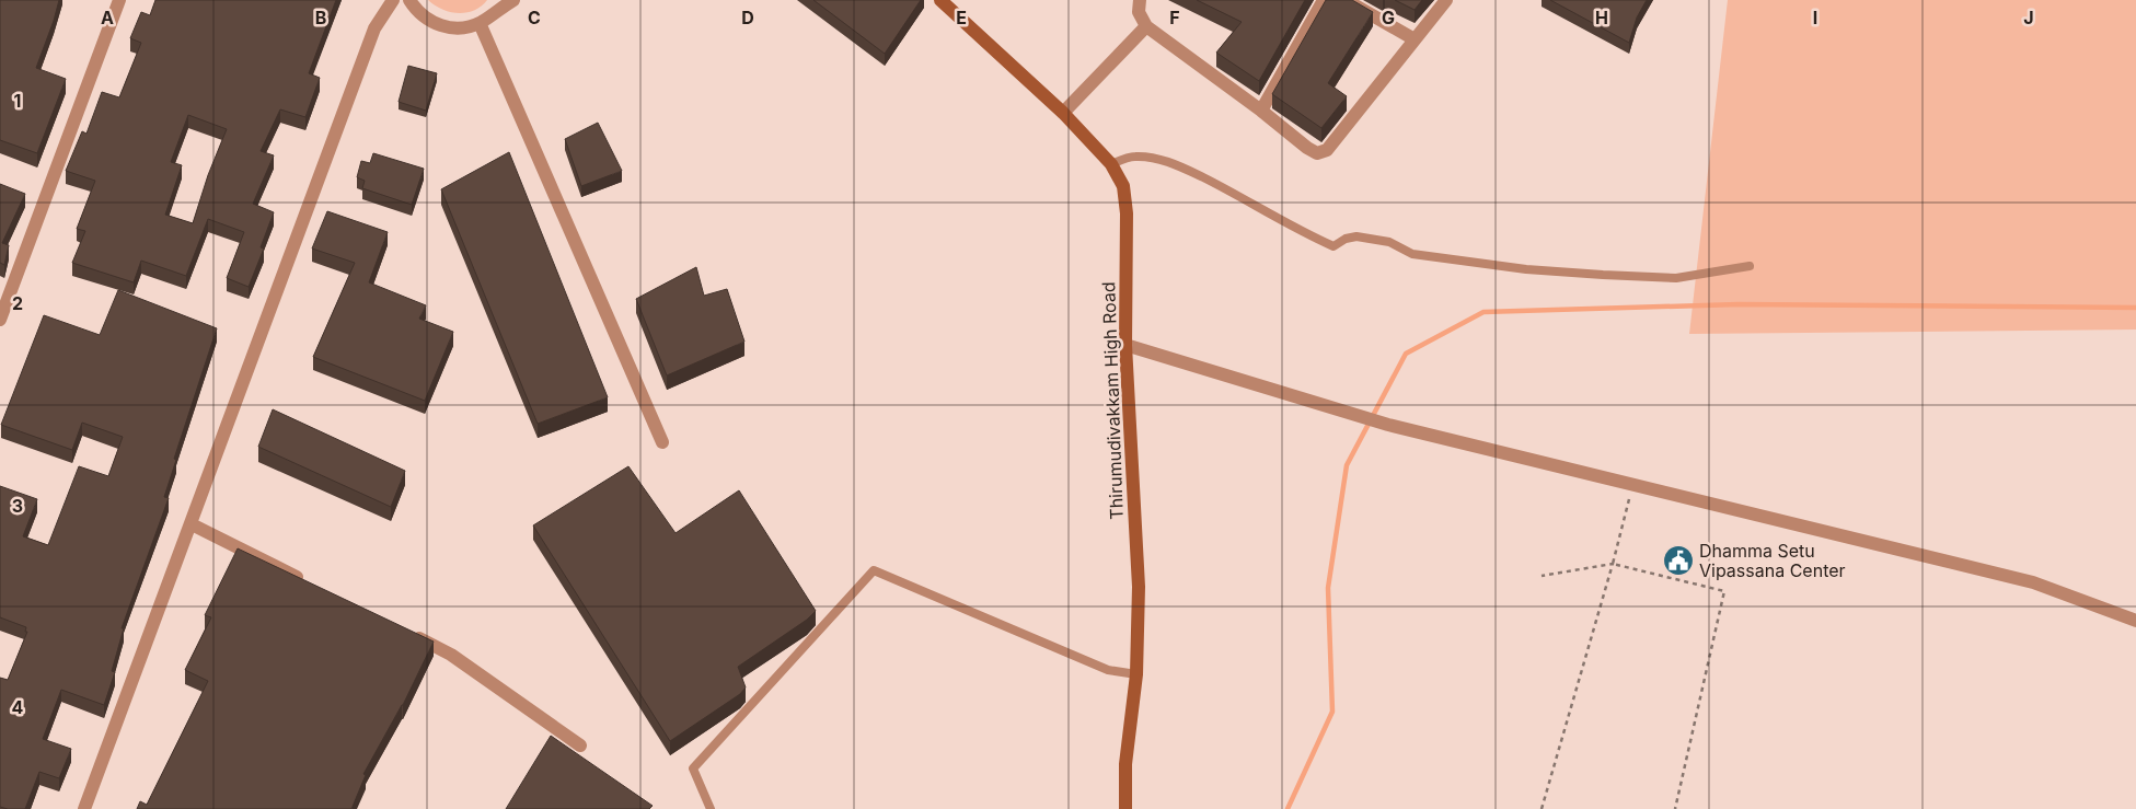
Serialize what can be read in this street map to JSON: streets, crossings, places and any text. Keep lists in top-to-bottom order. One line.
{"streets":{"main road":["Thirumudivakkam High Road"]},"places":{"public building":["Dhamma Setu Vipassana Center"]},"grid":{"columns":["A","B","C","D","E","F","G","H","I","J"],"rows":["1","2","3","4"]}}
